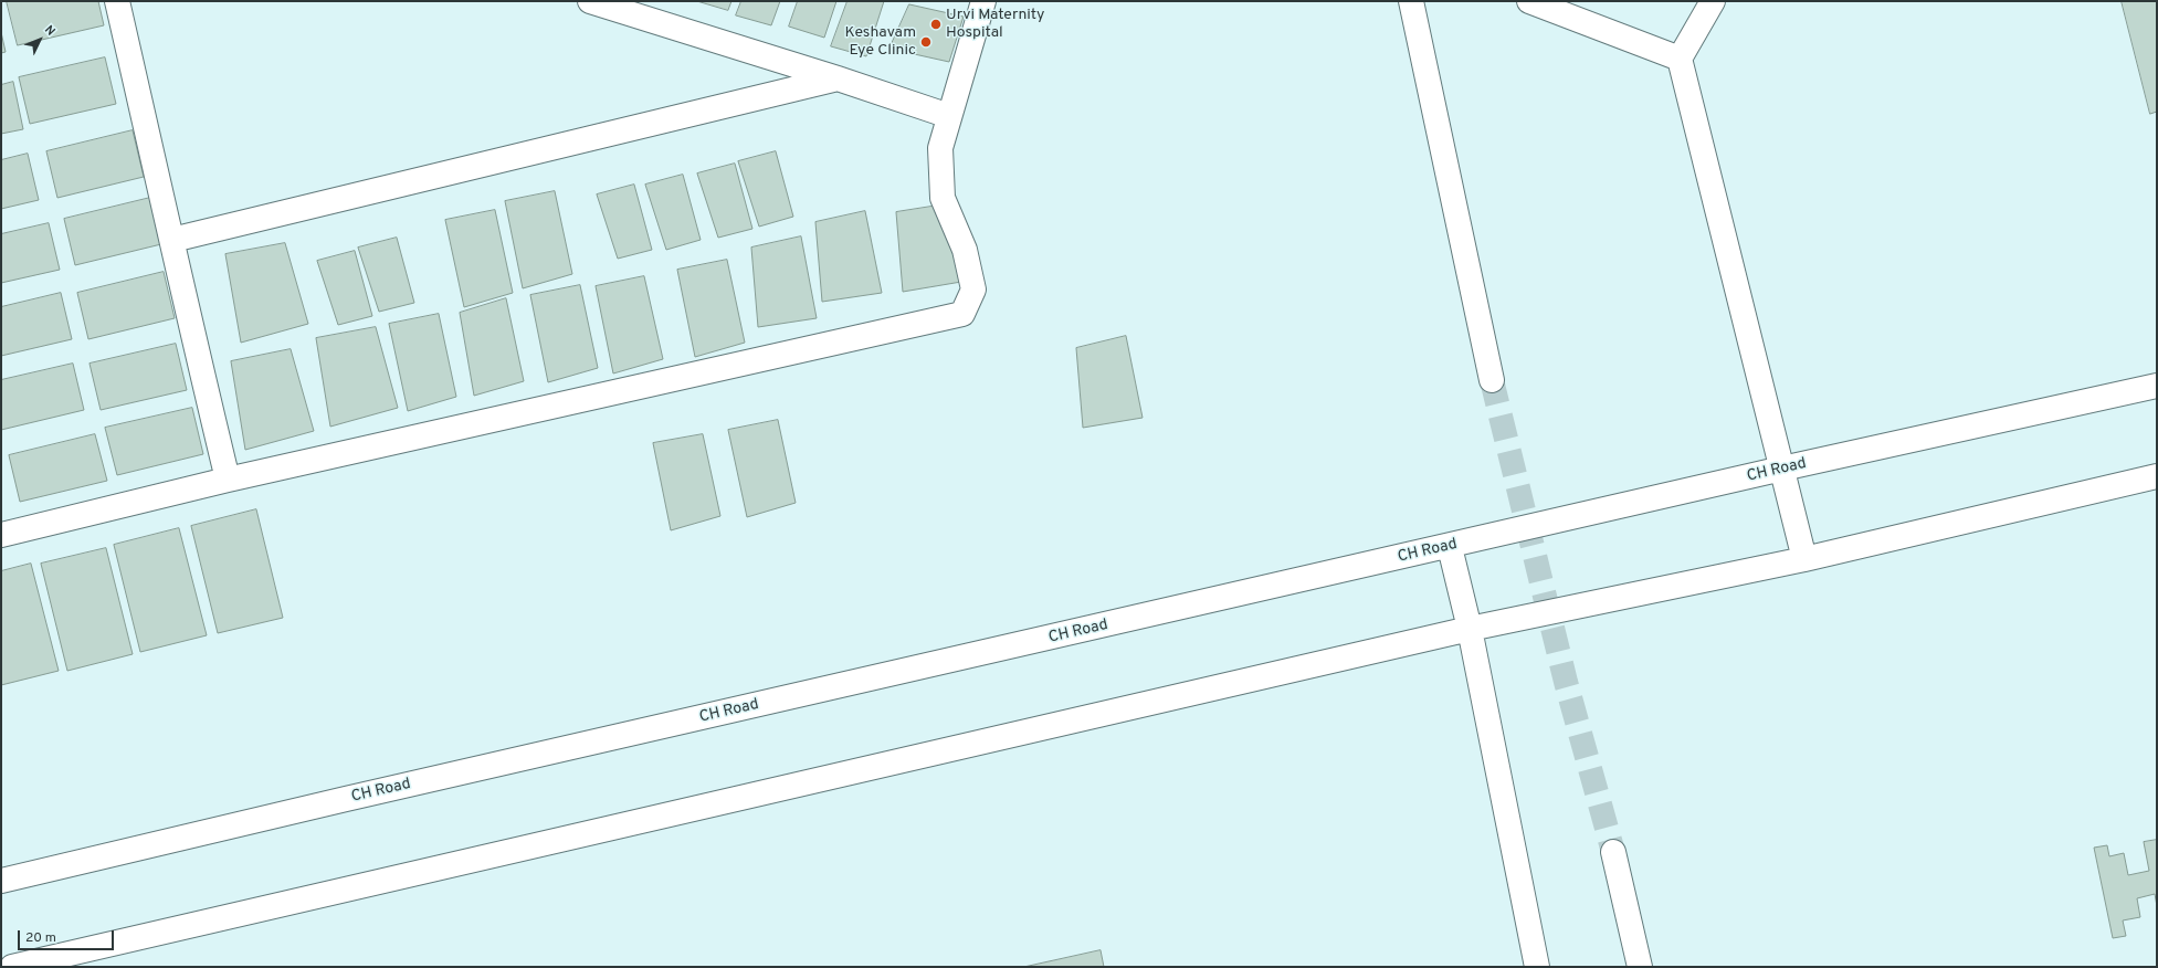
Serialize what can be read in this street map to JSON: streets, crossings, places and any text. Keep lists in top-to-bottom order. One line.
{"streets":{"street":["CH Road"]},"places":["Urvi Maternity Hospital","Keshavam Eye Clinic"],"scale_bar":"20 m","north":"top right"}
